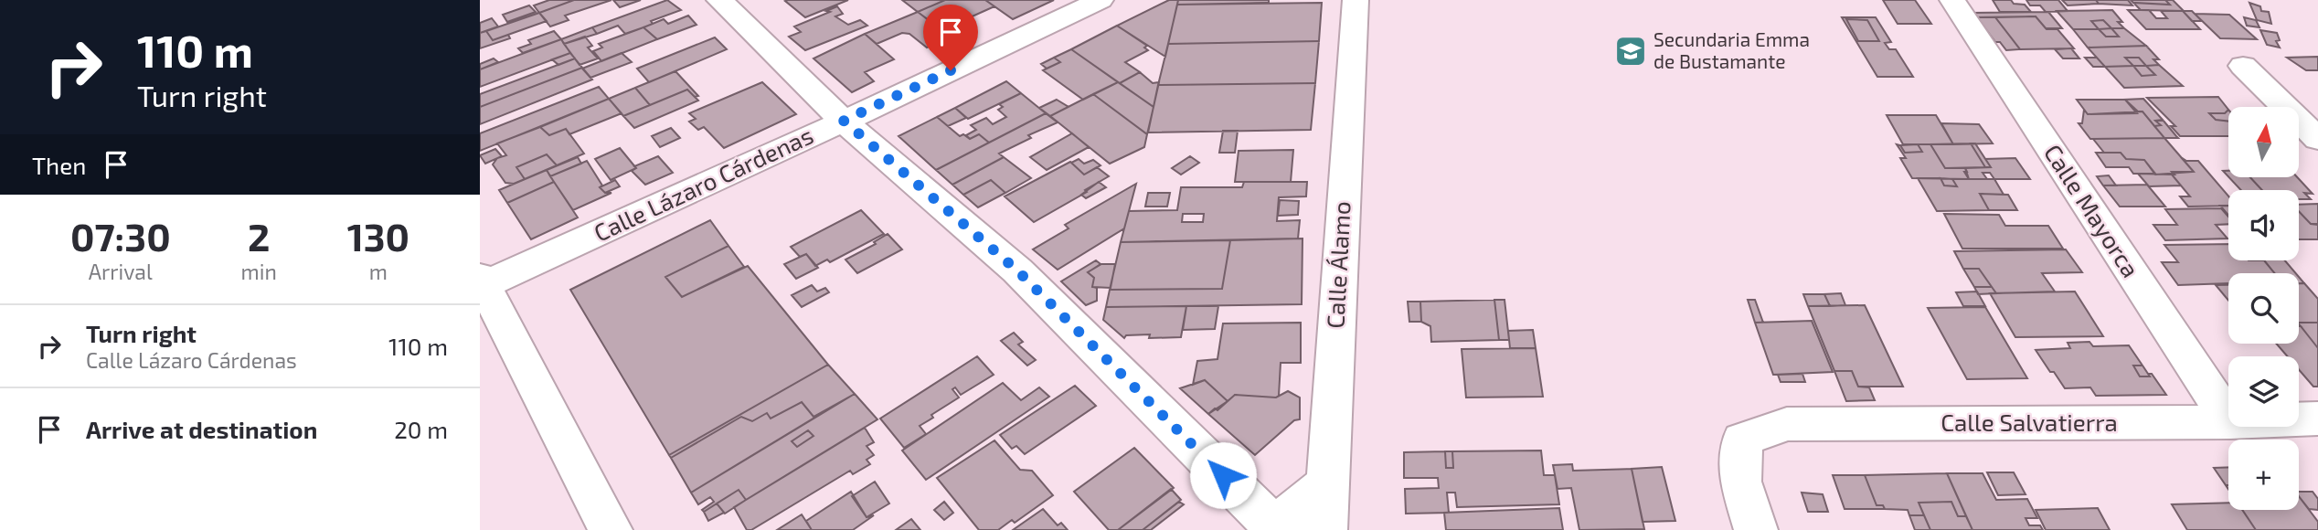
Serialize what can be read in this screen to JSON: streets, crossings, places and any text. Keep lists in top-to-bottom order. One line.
{"streets":{"street":["Calle Lázaro Cárdenas","Calle Mayorca","Calle Álamo","Calle Salvatierra"]},"places":{"school or university":["Secundaria Emma de Bustamante"]},"north":"top","page":{"turn":["110 m","Turn right"],"map_buttons":"+","then":"Then","eta":["07:30","Arrival","2","min","130","m"],"list":[{"name":"Turn right","note":"Calle Lázaro Cárdenas","value":"110 m"},{"name":"Arrive at destination","value":"20 m"}]}}
